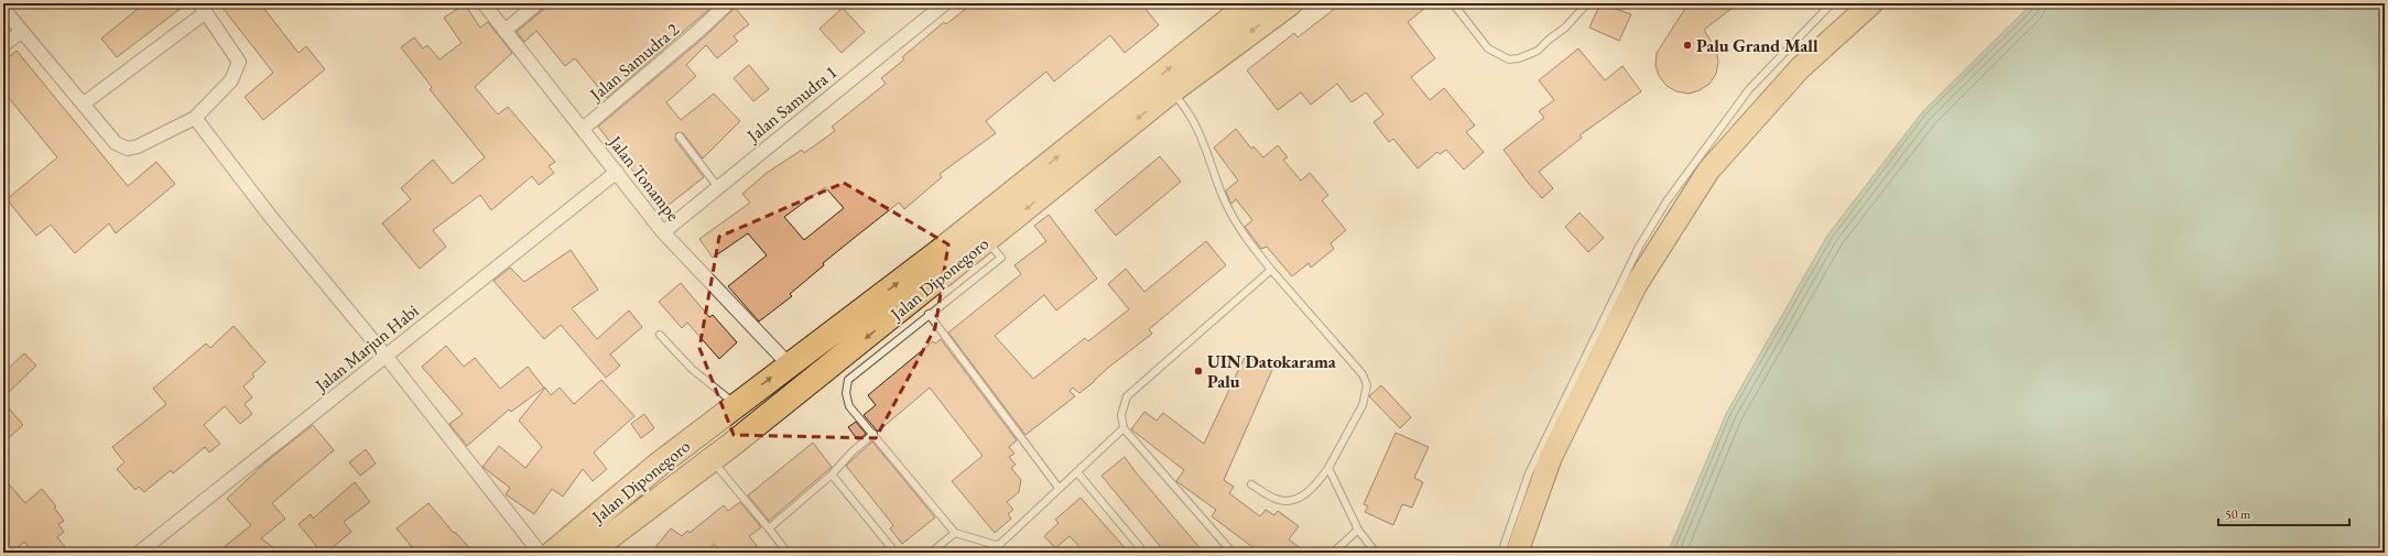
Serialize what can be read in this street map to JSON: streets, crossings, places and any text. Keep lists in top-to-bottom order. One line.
{"streets":{"highway":["Jalan Diponegoro"],"street":["Jalan Samudra 2","Jalan Samudra 1","Jalan Tonampe","Jalan Marjun Habi"]},"crossings":[["Jalan Samudra 2","Jalan Tonampe"],["Jalan Samudra 1","Jalan Tonampe"],["Jalan Tonampe","Jalan Diponegoro"],["Jalan Tonampe","Jalan Marjun Habi"]],"places":["Palu Grand Mall","UIN Datokarama Palu"],"scale_bar":"50 m"}
